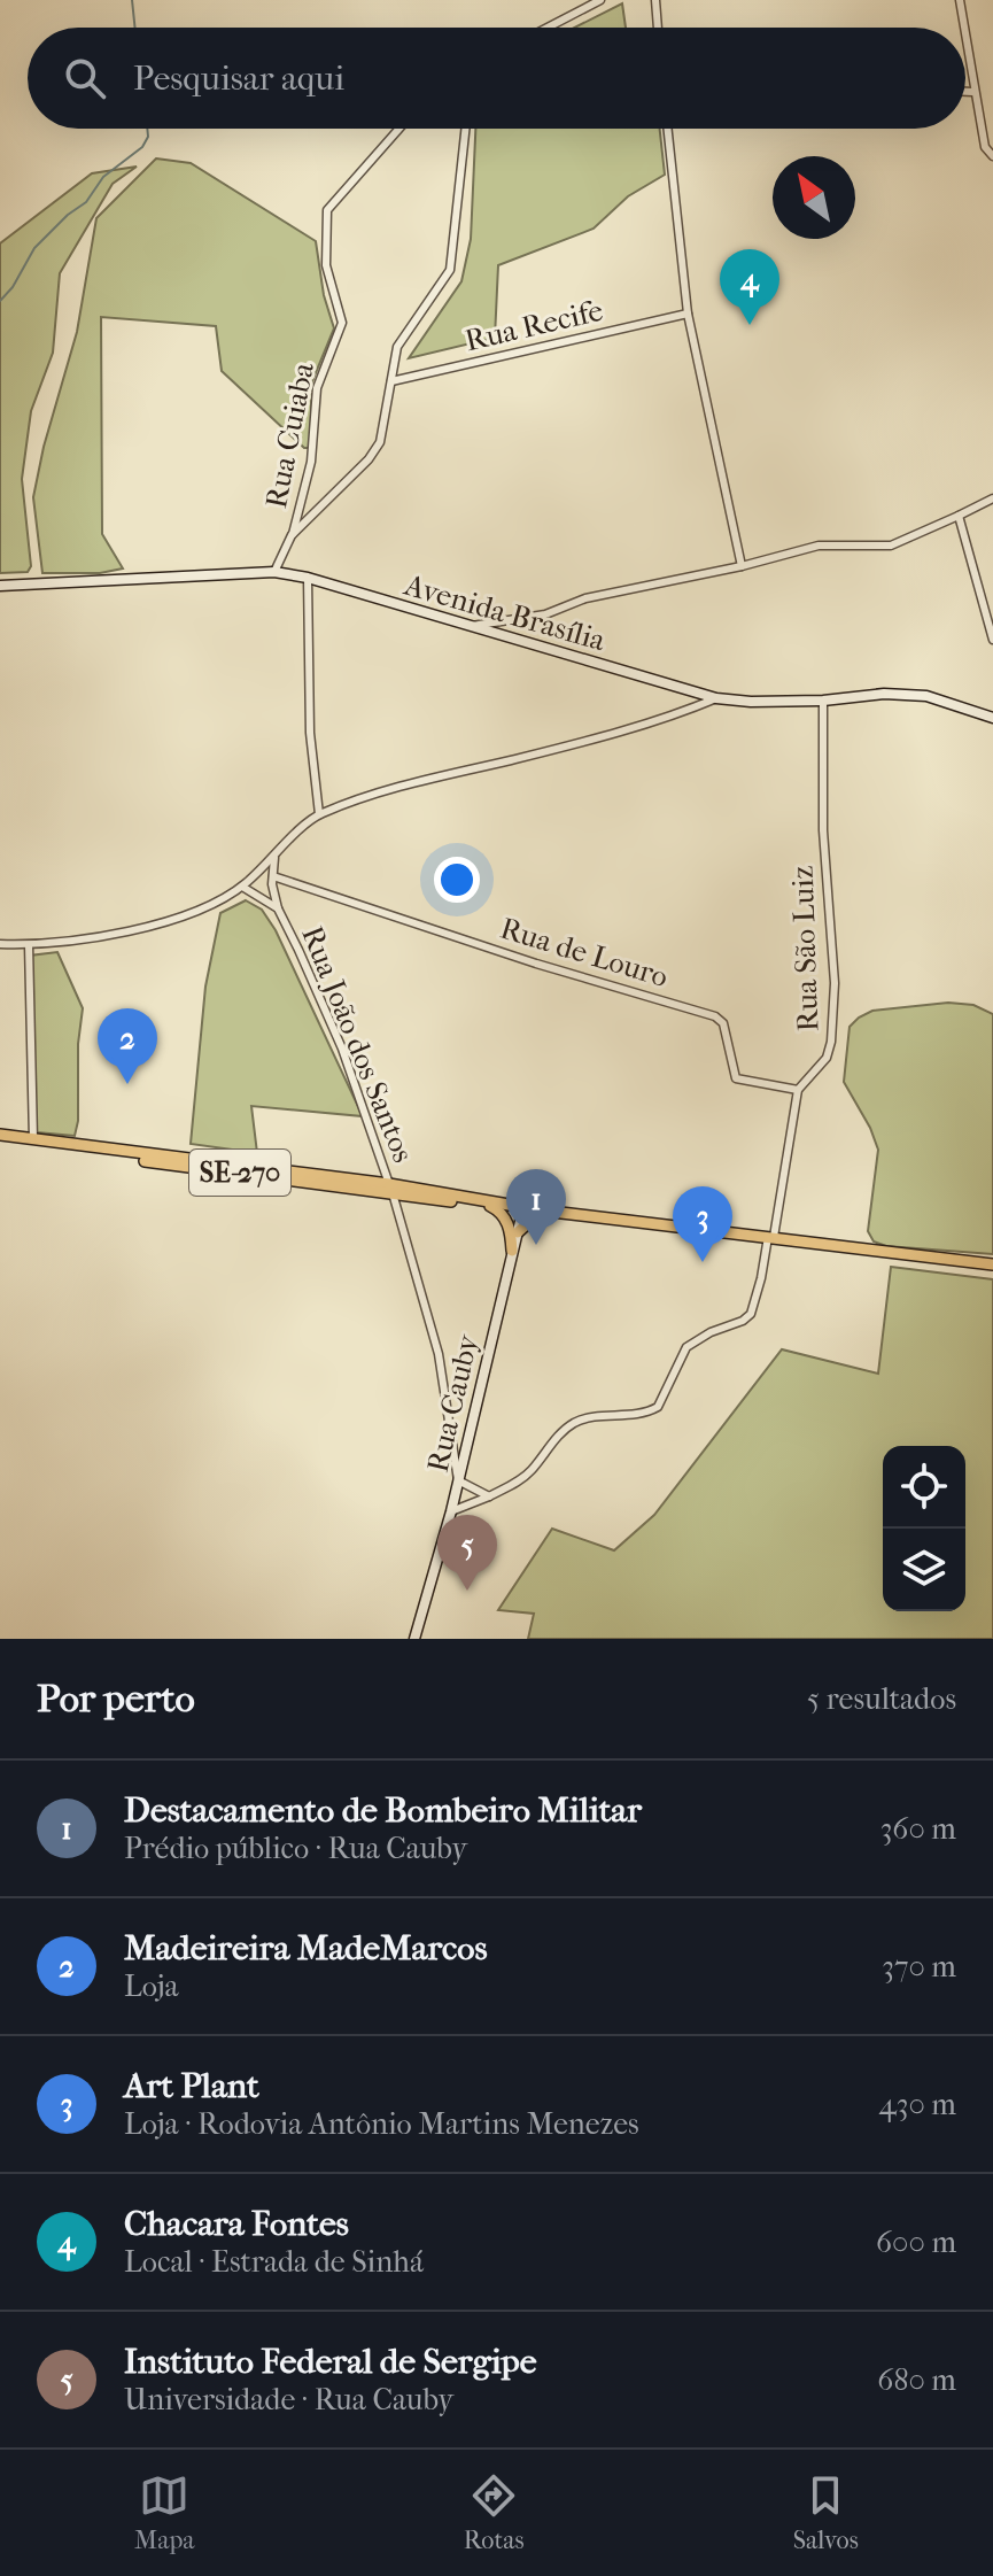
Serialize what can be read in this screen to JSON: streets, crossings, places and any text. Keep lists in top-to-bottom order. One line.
{"streets":{"main road":["Avenida Brasília","SE-270","Rua Cauby"],"street":["Rua Recife","Rua Cuiaba","Rua São Luiz","Rua de Louro","Rua João dos Santos"]},"crossings":[["Avenida Brasília","Rua São Luiz"],["Rua São Luiz","Rua de Louro"],["Rua João dos Santos","SE-270"],["Rua João dos Santos","Rua Cauby"],["SE-270","Rua Cauby"]],"north":"top left","page":{"search":"Pesquisar aqui","pins":["4","2","1","3","5"],"heading":["Por perto","5 resultados"],"list":[{"mark":"1","name":"Destacamento de Bombeiro Militar","note":"Prédio público · Rua Cauby","value":"360 m"},{"mark":"2","name":"Madeireira MadeMarcos","note":"Loja","value":"370 m"},{"mark":"3","name":"Art Plant","note":"Loja · Rodovia Antônio Martins Menezes","value":"430 m"},{"mark":"4","name":"Chacara Fontes","note":"Local · Estrada de Sinhá","value":"600 m"},{"mark":"5","name":"Instituto Federal de Sergipe","note":"Universidade · Rua Cauby","value":"680 m"}],"nav":["Mapa","Rotas","Salvos"]}}
